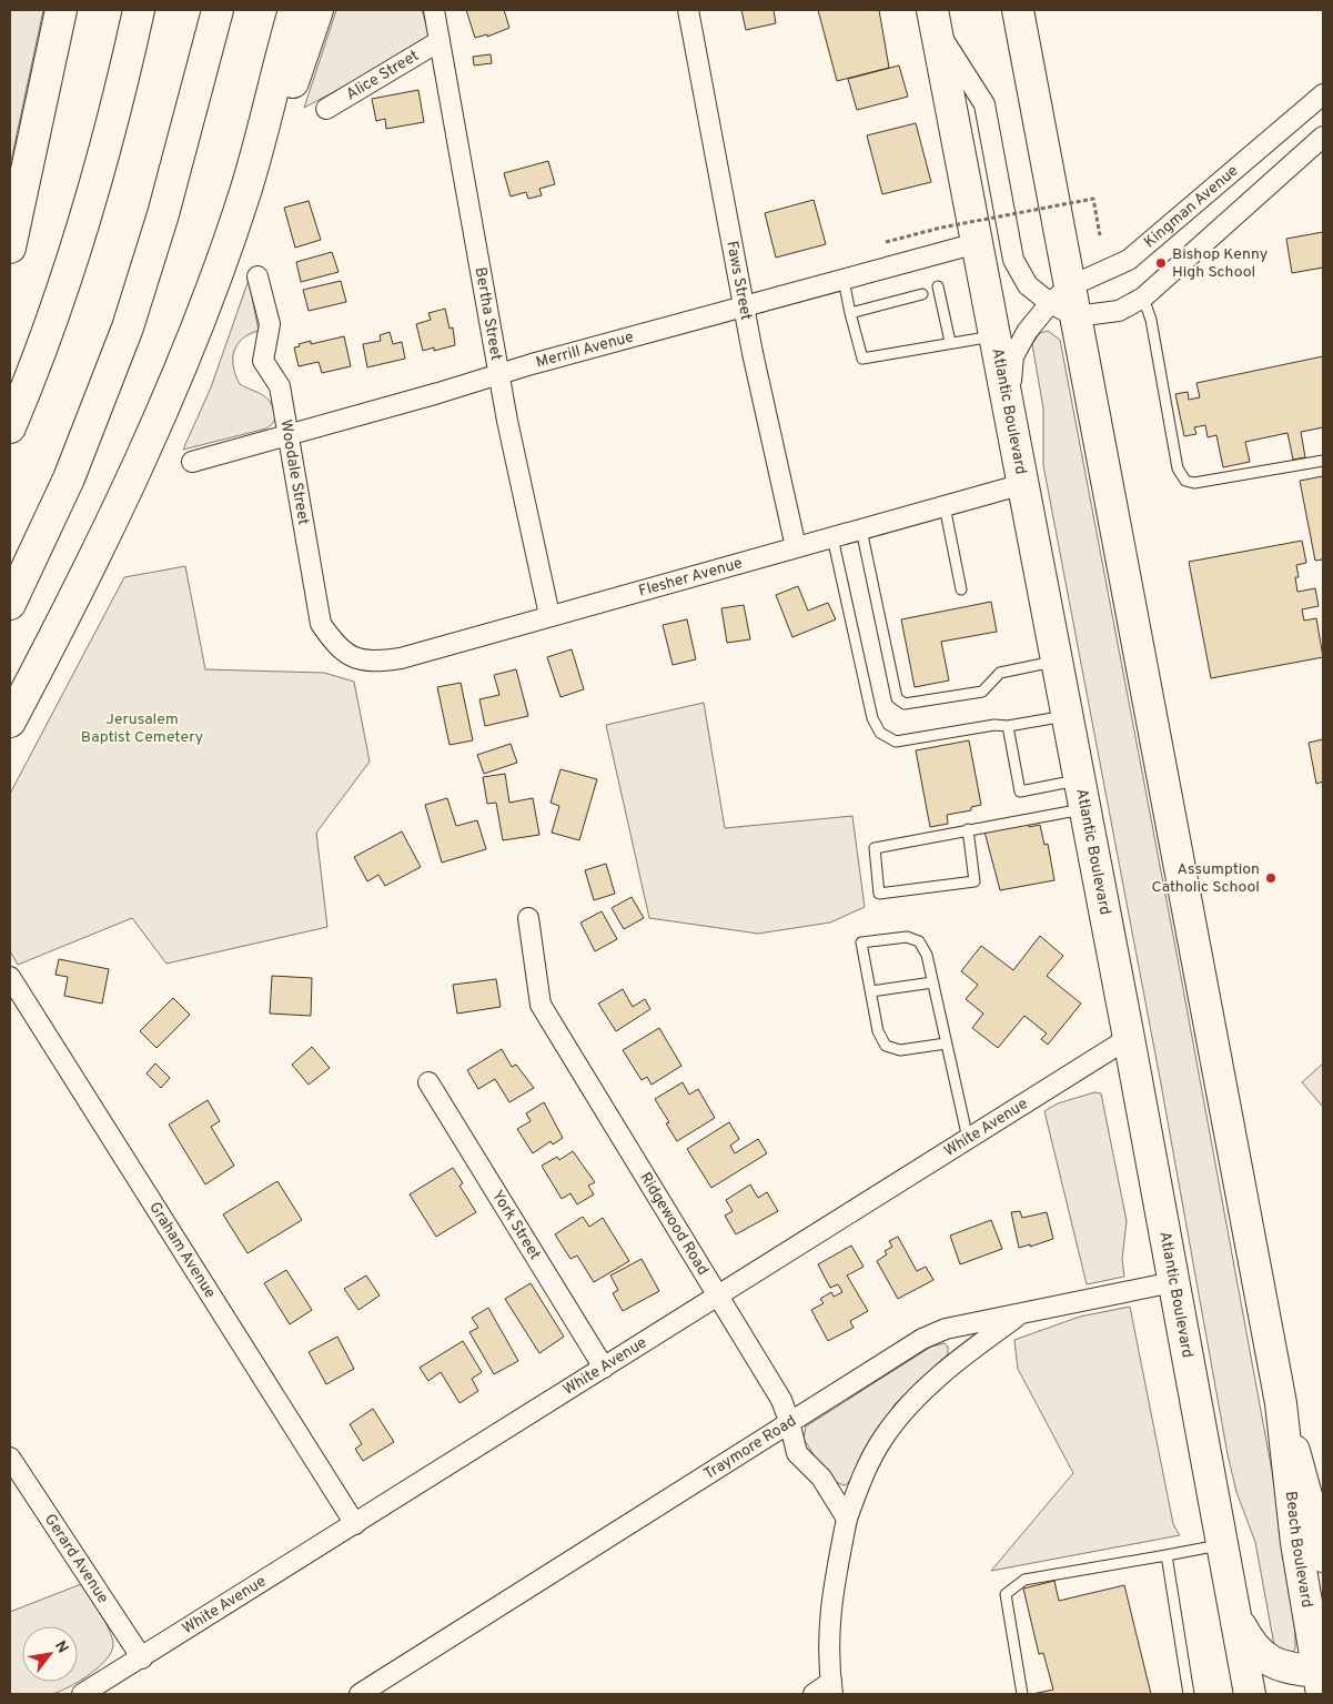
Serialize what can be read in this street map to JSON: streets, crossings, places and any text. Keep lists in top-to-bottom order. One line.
{"streets":{"main road":["Atlantic Boulevard","Beach Boulevard"],"street":["Alice Street","Kingman Avenue","Faws Street","Bertha Street","Merrill Avenue","Woodale Street","Flesher Avenue","White Avenue","Ridgewood Road","York Street","Graham Avenue","Traymore Road","Gerard Avenue"]},"crossings":[["Alice Street","Bertha Street"],["Kingman Avenue","Atlantic Boulevard"],["Faws Street","Merrill Avenue"],["Faws Street","Flesher Avenue"],["Bertha Street","Merrill Avenue"],["Bertha Street","Flesher Avenue"],["Merrill Avenue","Atlantic Boulevard"],["Merrill Avenue","Woodale Street"],["Atlantic Boulevard","Flesher Avenue"],["Atlantic Boulevard","White Avenue"],["Atlantic Boulevard","Traymore Road"],["Woodale Street","Flesher Avenue"],["White Avenue","Ridgewood Road"],["White Avenue","York Street"],["White Avenue","Graham Avenue"],["White Avenue","Gerard Avenue"],["Ridgewood Road","Traymore Road"]],"parks":["Jerusalem Baptist Cemetery"],"places":["Bishop Kenny High School","Assumption Catholic School"],"north":"top right"}
